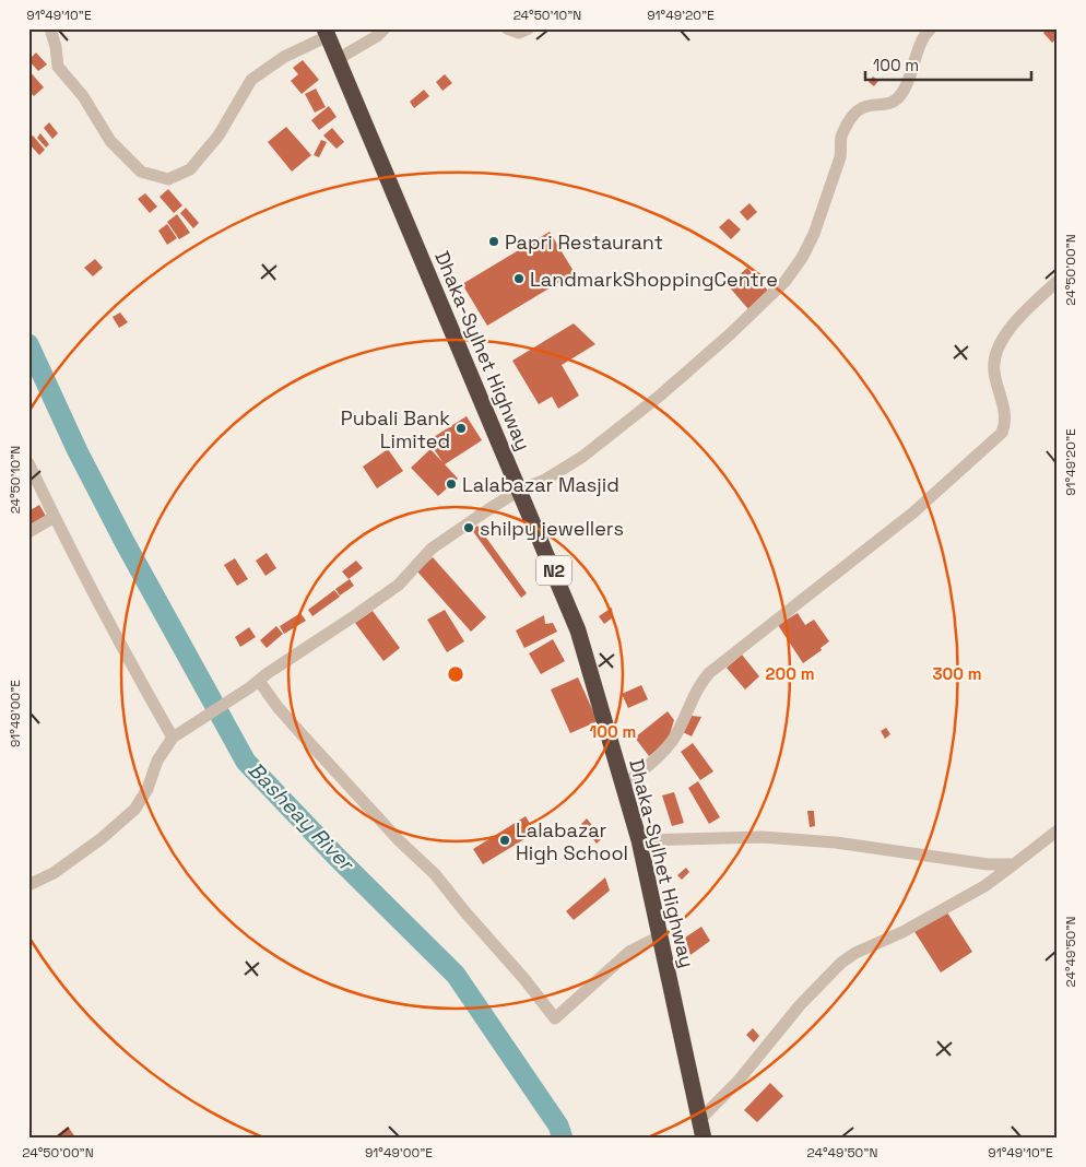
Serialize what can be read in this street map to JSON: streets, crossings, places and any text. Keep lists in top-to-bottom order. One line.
{"streets":{"highway":["Dhaka-Sylhet Highway","N2"]},"water":["Basheay River"],"places":["Papri Restaurant","LandmarkShoppingCentre","Pubali Bank Limited","Lalabazar Masjid","shilpy jewellers","Lalabazar High School"],"scale_bar":"100 m","coordinates":["91°49'10\"E","24°50'10\"N","91°49'20\"E","24°50'00\"N","91°49'00\"E","24°49'50\"N"],"rings":["200 m","300 m","100 m"]}
